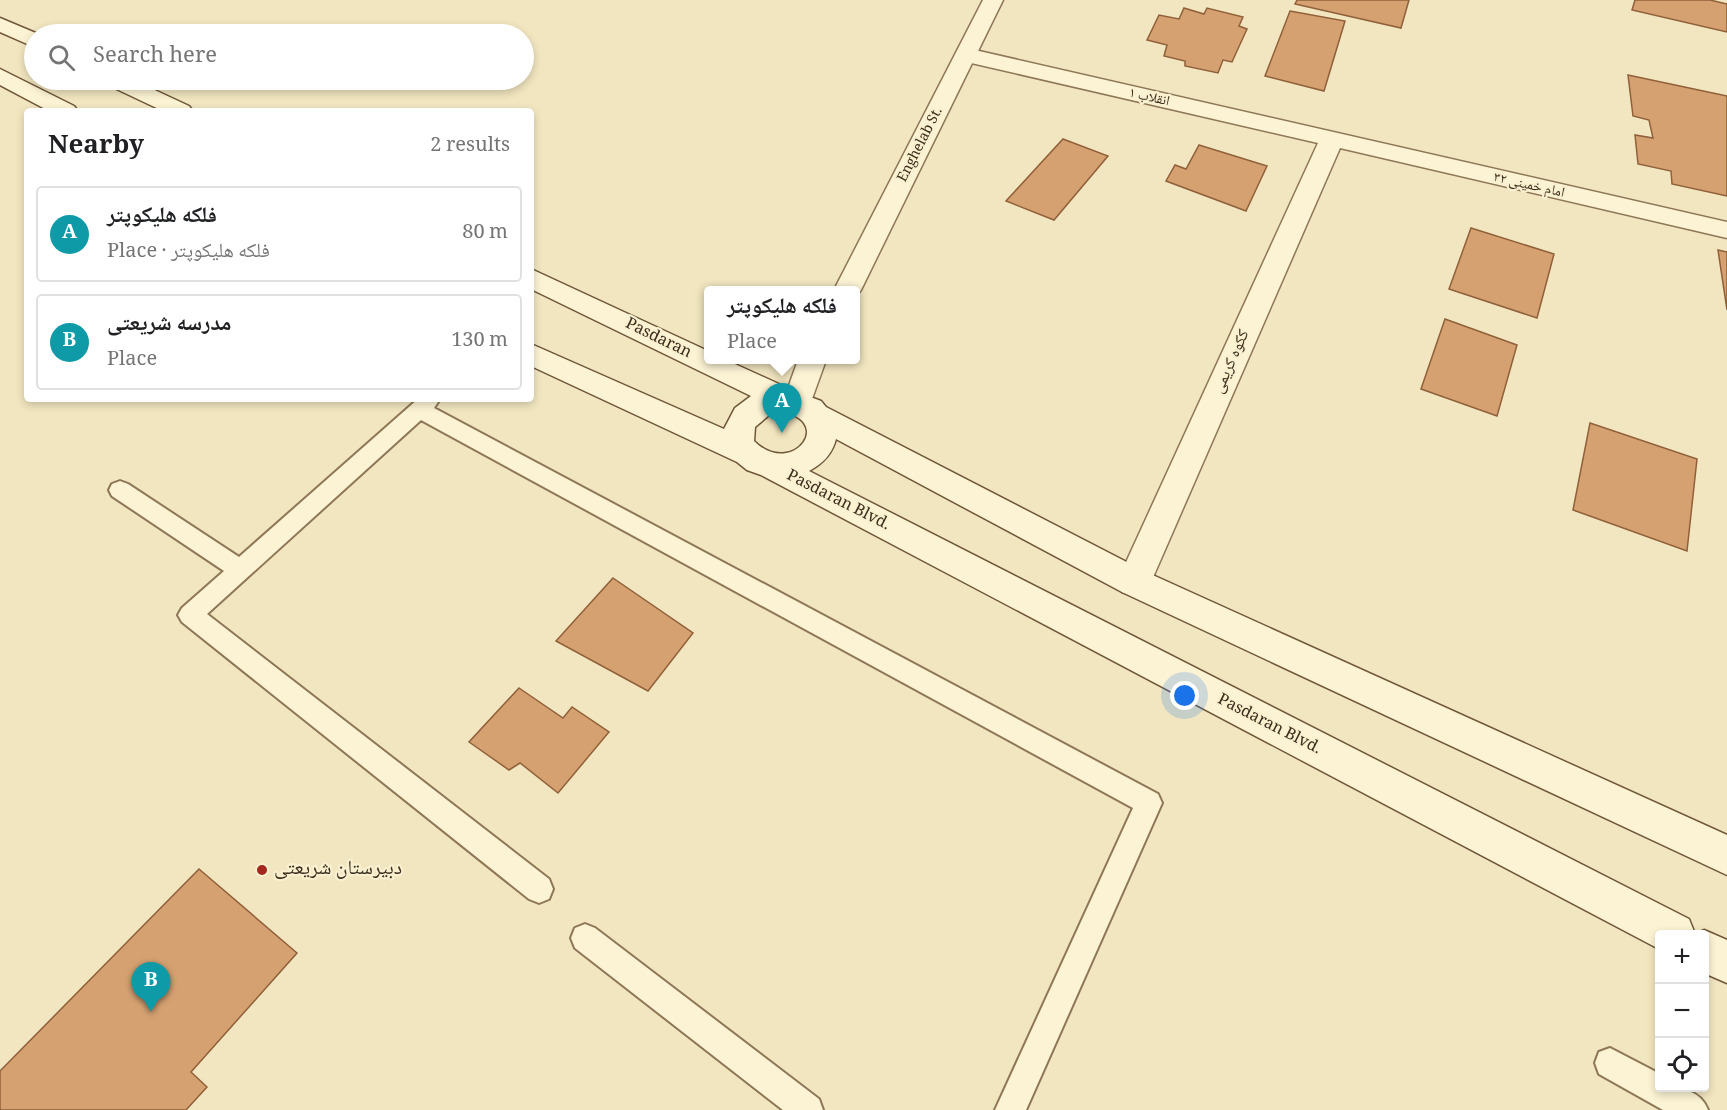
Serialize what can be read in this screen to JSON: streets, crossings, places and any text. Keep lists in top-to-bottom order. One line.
{"streets":{"main road":["انقلاب ۱","Enghelab St.","امام خمینی ۳۲","Pasdaran","ککوه کریمی","Pasdaran Blvd."]},"crossings":[["انقلاب ۱","Enghelab St."],["انقلاب ۱","امام خمینی ۳۲"],["انقلاب ۱","ککوه کریمی"],["امام خمینی ۳۲","ککوه کریمی"],["Pasdaran","Pasdaran Blvd."]],"places":["دبیرستان شریعتی"],"page":{"search":"Search here","heading":["Nearby","2 results"],"list":[{"mark":"A","name":"فلکه هلیکوپتر","note":"Place · فلکه هلیکوپتر","value":"80 m"},{"mark":"B","name":"مدرسه شریعتی","note":"Place","value":"130 m"}],"popup":["فلکه هلیکوپتر","Place"],"pins":["A","B"],"map_buttons":["+","−"]}}
